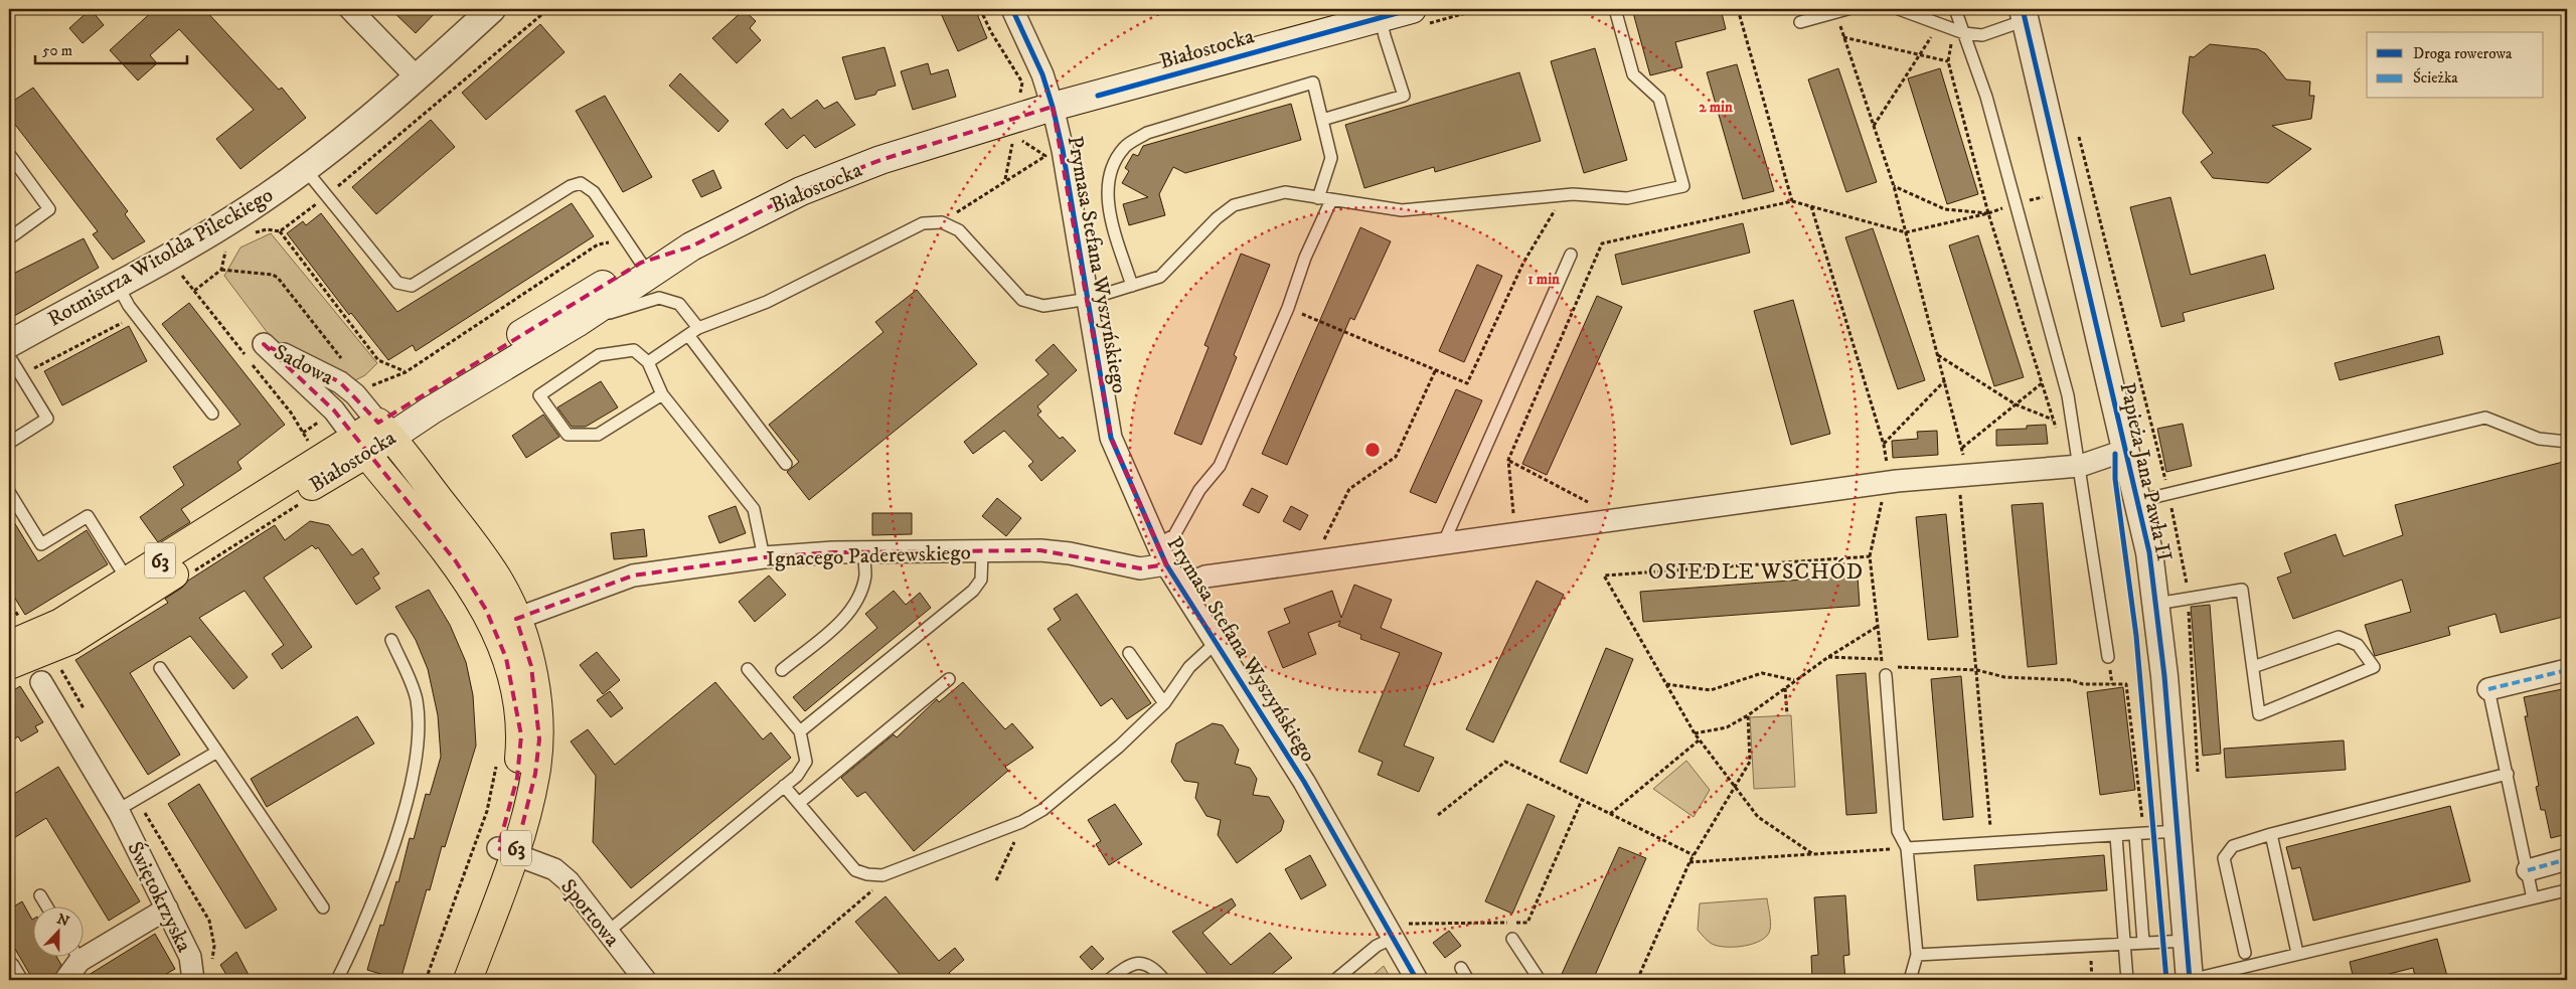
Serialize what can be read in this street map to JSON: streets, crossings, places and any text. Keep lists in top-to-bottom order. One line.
{"streets":{"main road":["Białostocka","63"],"street":["Rotmistrza Witolda Pileckiego","Prymasa Stefana Wyszyńskiego","Sadowa","Papieża Jana Pawła II","Ignacego Paderewskiego","Świętokrzyska","Sportowa"]},"crossings":[["Białostocka","Prymasa Stefana Wyszyńskiego"],["Białostocka","Sadowa"],["Białostocka","63"],["Prymasa Stefana Wyszyńskiego","Ignacego Paderewskiego"],["Sadowa","63"],["Ignacego Paderewskiego","63"],["63","Sportowa"]],"districts":["OSIEDLE WSCHÓD"],"legend":["Droga rowerowa","Ścieżka"],"scale_bar":"50 m","north":"top","rings":["2 min","1 min"]}
